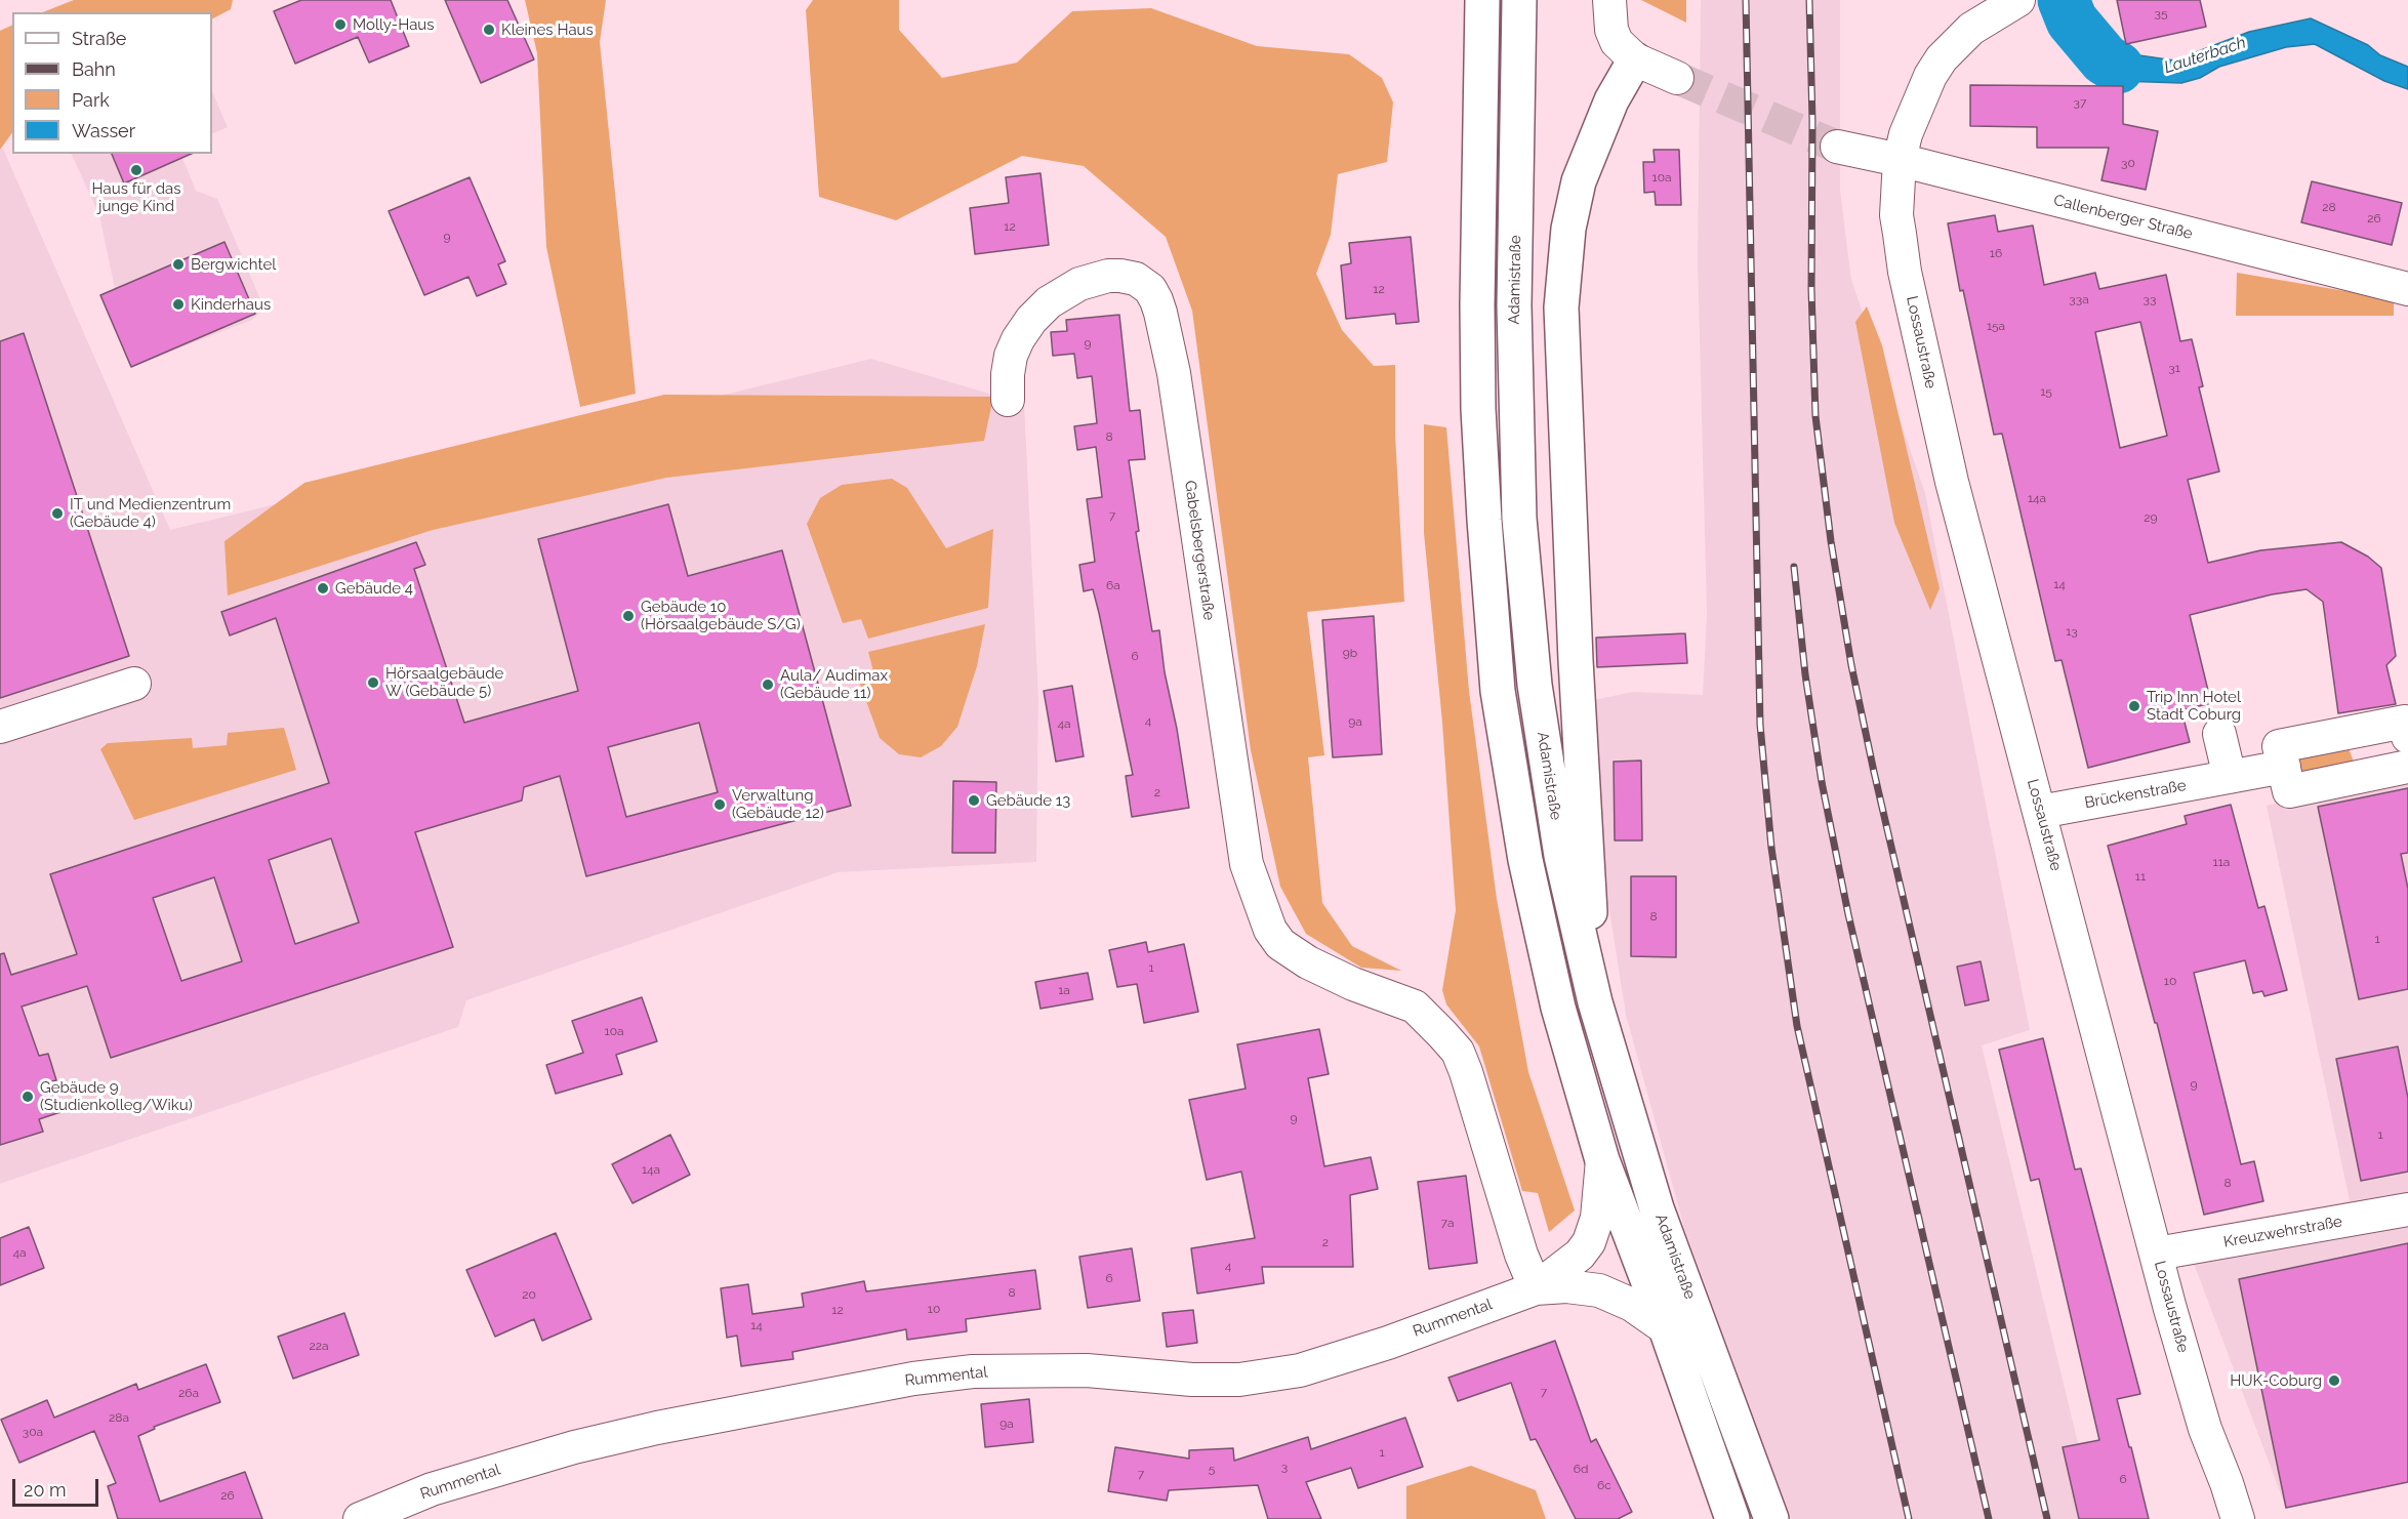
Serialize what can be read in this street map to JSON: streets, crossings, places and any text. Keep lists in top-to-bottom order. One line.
{"streets":{"highway":["Adamistraße"],"street":["Callenberger Straße","Lossaustraße","Gabelsbergerstraße","Brückenstraße","Kreuzwehrstraße","Rummental"]},"crossings":[["Callenberger Straße","Lossaustraße"],["Lossaustraße","Brückenstraße"],["Lossaustraße","Kreuzwehrstraße"],["Gabelsbergerstraße","Rummental"]],"water":["Lauterbach"],"places":["Molly-Haus","Kleines Haus","Haus für das junge Kind","Bergwichtel","Kinderhaus","IT und Medienzentrum (Gebäude 4)","Gebäude 4","Gebäude 10 (Hörsaalgebäude S/G)","Hörsaalgebäude W (Gebäude 5)","Aula/ Audimax (Gebäude 11)","Trip Inn Hotel Stadt Coburg","Gebäude 13","Verwaltung (Gebäude 12)","Gebäude 9 (Studienkolleg/Wiku)","HUK-Coburg"],"house_numbers":["35","37","30","10a","28","26","12","9","16","12","33a","33","15a","9","31","15","8","14a","7","29","14","6a","13","9b","6","4","9a","4a","2","11a","11","8","1","1","10","1a","10a","9","9","1","14a","8","7a","2","4a","4","6","8","20","10","12","14","22a","7","26a","28a","9a","30a","1","3","5","6d","7","6","6c","26"],"legend":["Straße","Bahn","Park","Wasser"],"scale_bar":"20 m"}
